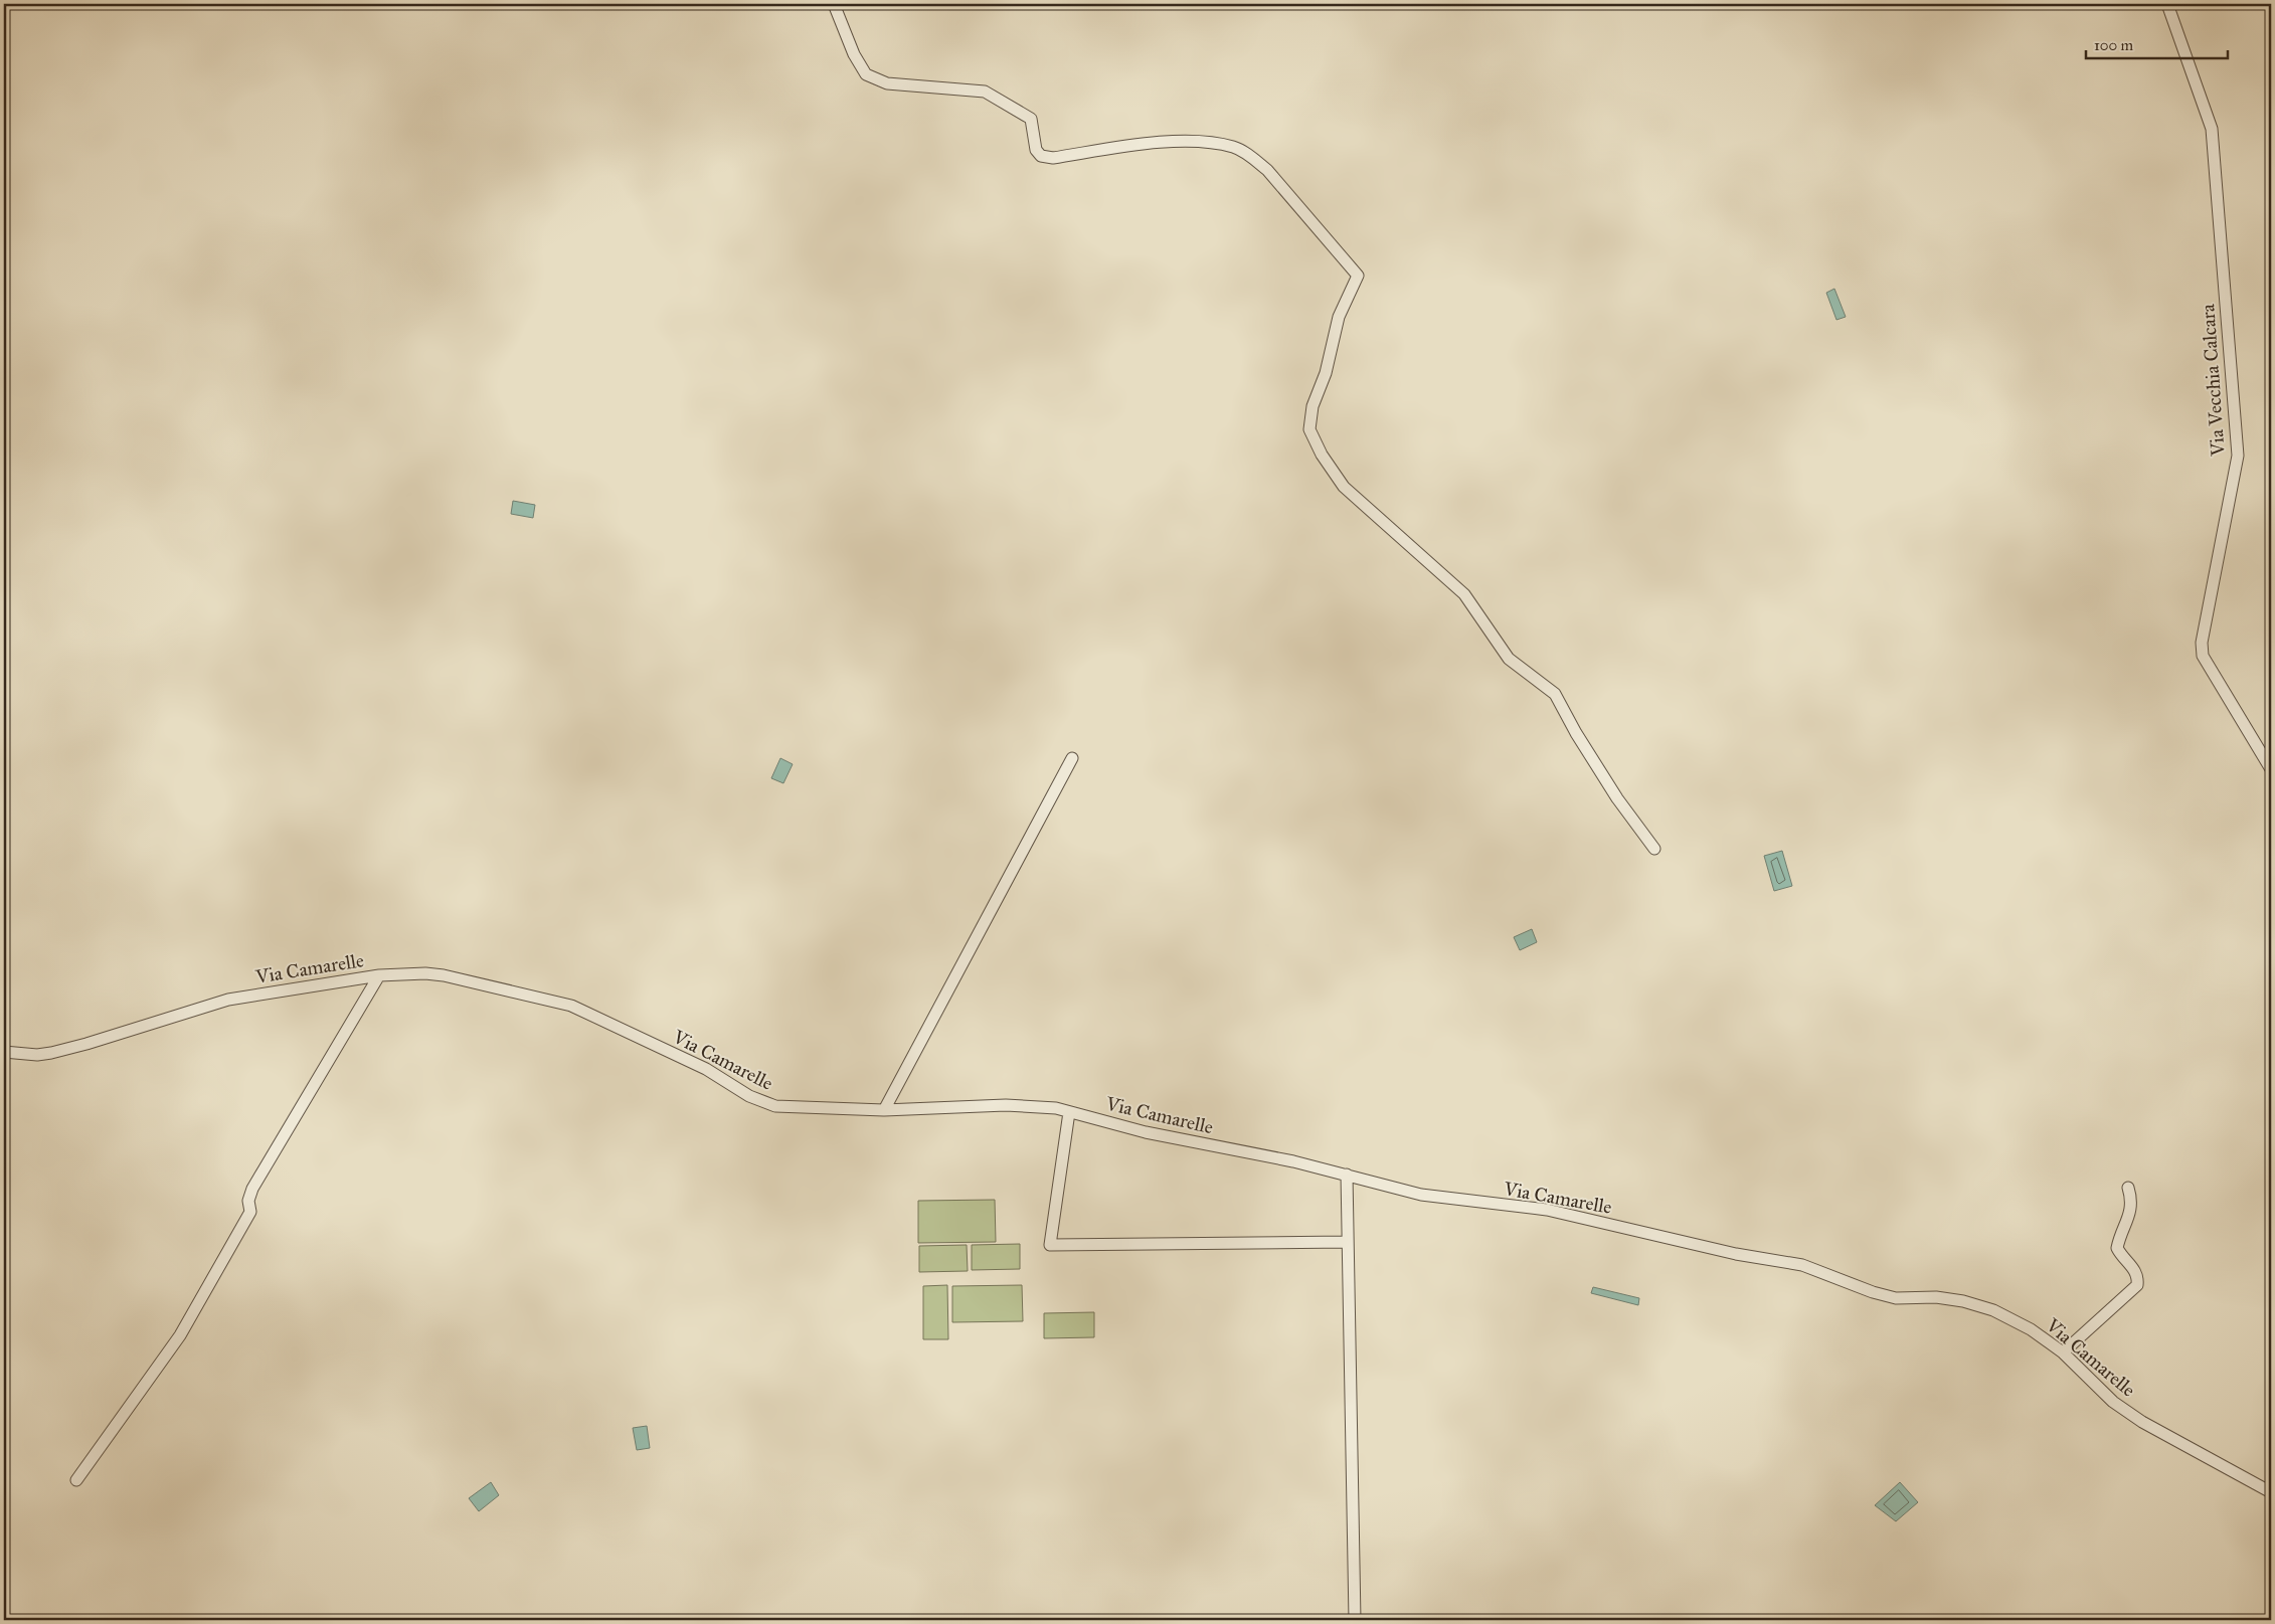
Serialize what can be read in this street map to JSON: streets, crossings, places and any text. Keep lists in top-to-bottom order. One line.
{"streets":{"street":["Via Vecchia Calcara","Via Camarelle"]},"scale_bar":"100 m"}
